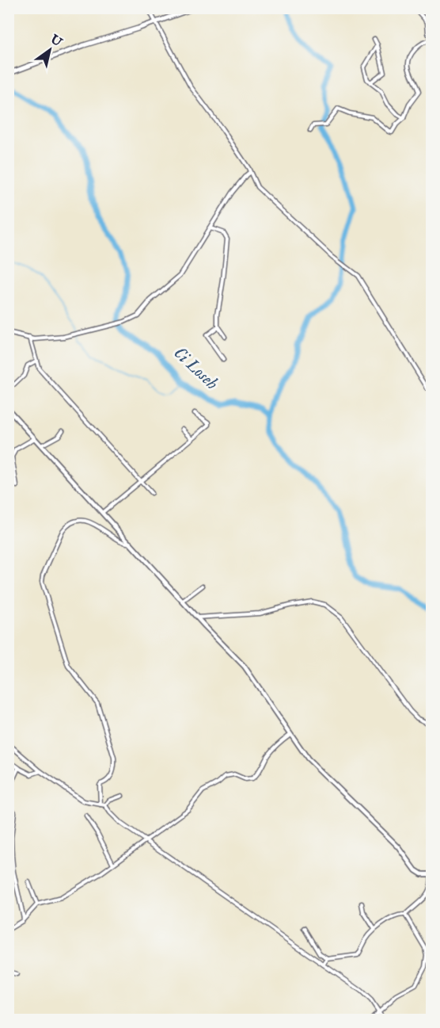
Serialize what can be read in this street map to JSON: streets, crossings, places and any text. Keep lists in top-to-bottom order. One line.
{"water":["Ci Loseh"],"north":"top right"}
